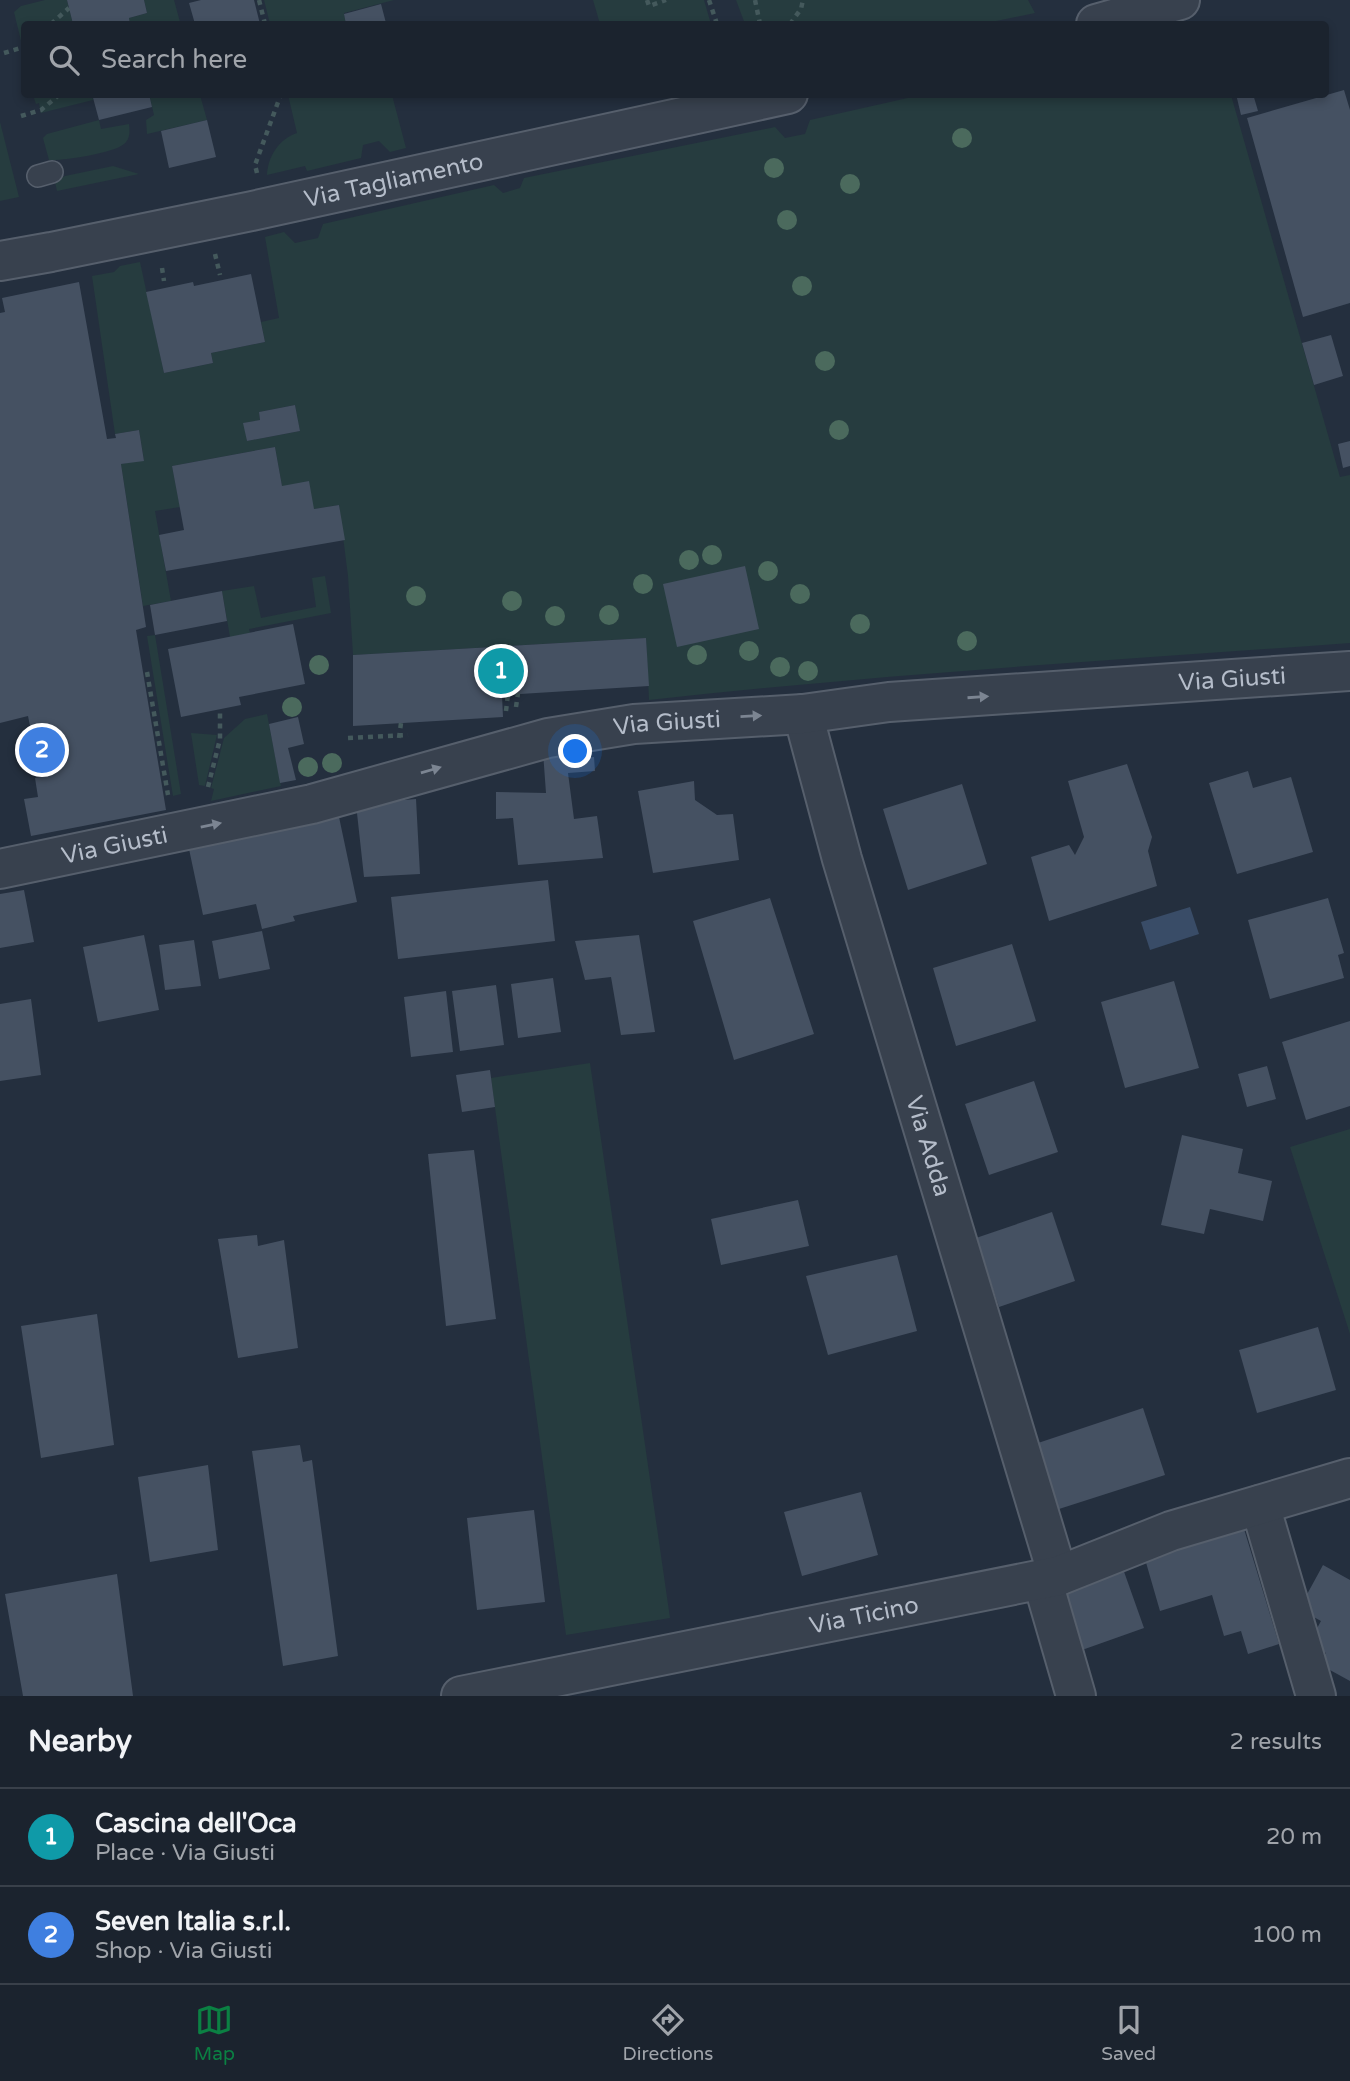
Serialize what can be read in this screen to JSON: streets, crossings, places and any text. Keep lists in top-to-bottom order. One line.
{"streets":{"street":["Via Tagliamento","Via Giusti","Via Adda","Via Ticino"]},"crossings":[["Via Giusti","Via Adda"],["Via Adda","Via Ticino"]],"one_way":["Via Giusti"],"page":{"search":"Search here","pins":["1","2"],"heading":["Nearby","2 results"],"list":[{"mark":"1","name":"Cascina dell'Oca","note":"Place · Via Giusti","value":"20 m"},{"mark":"2","name":"Seven Italia s.r.l.","note":"Shop · Via Giusti","value":"100 m"}],"nav":["Map","Directions","Saved"]}}
